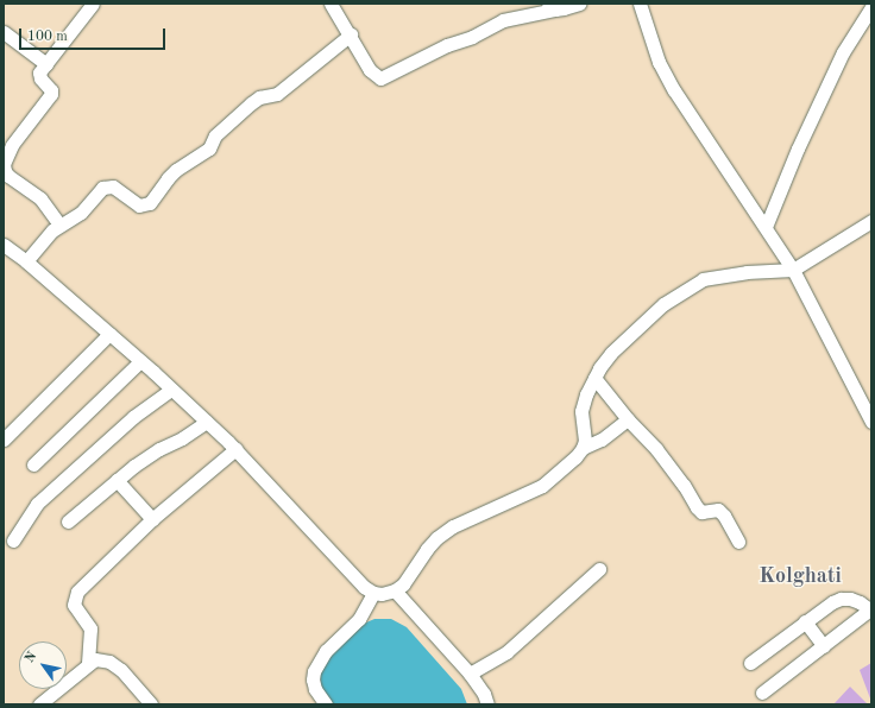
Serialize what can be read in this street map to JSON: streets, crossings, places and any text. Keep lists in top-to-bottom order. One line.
{"districts":["Kolghati"],"scale_bar":"100 m","north":"top left"}
